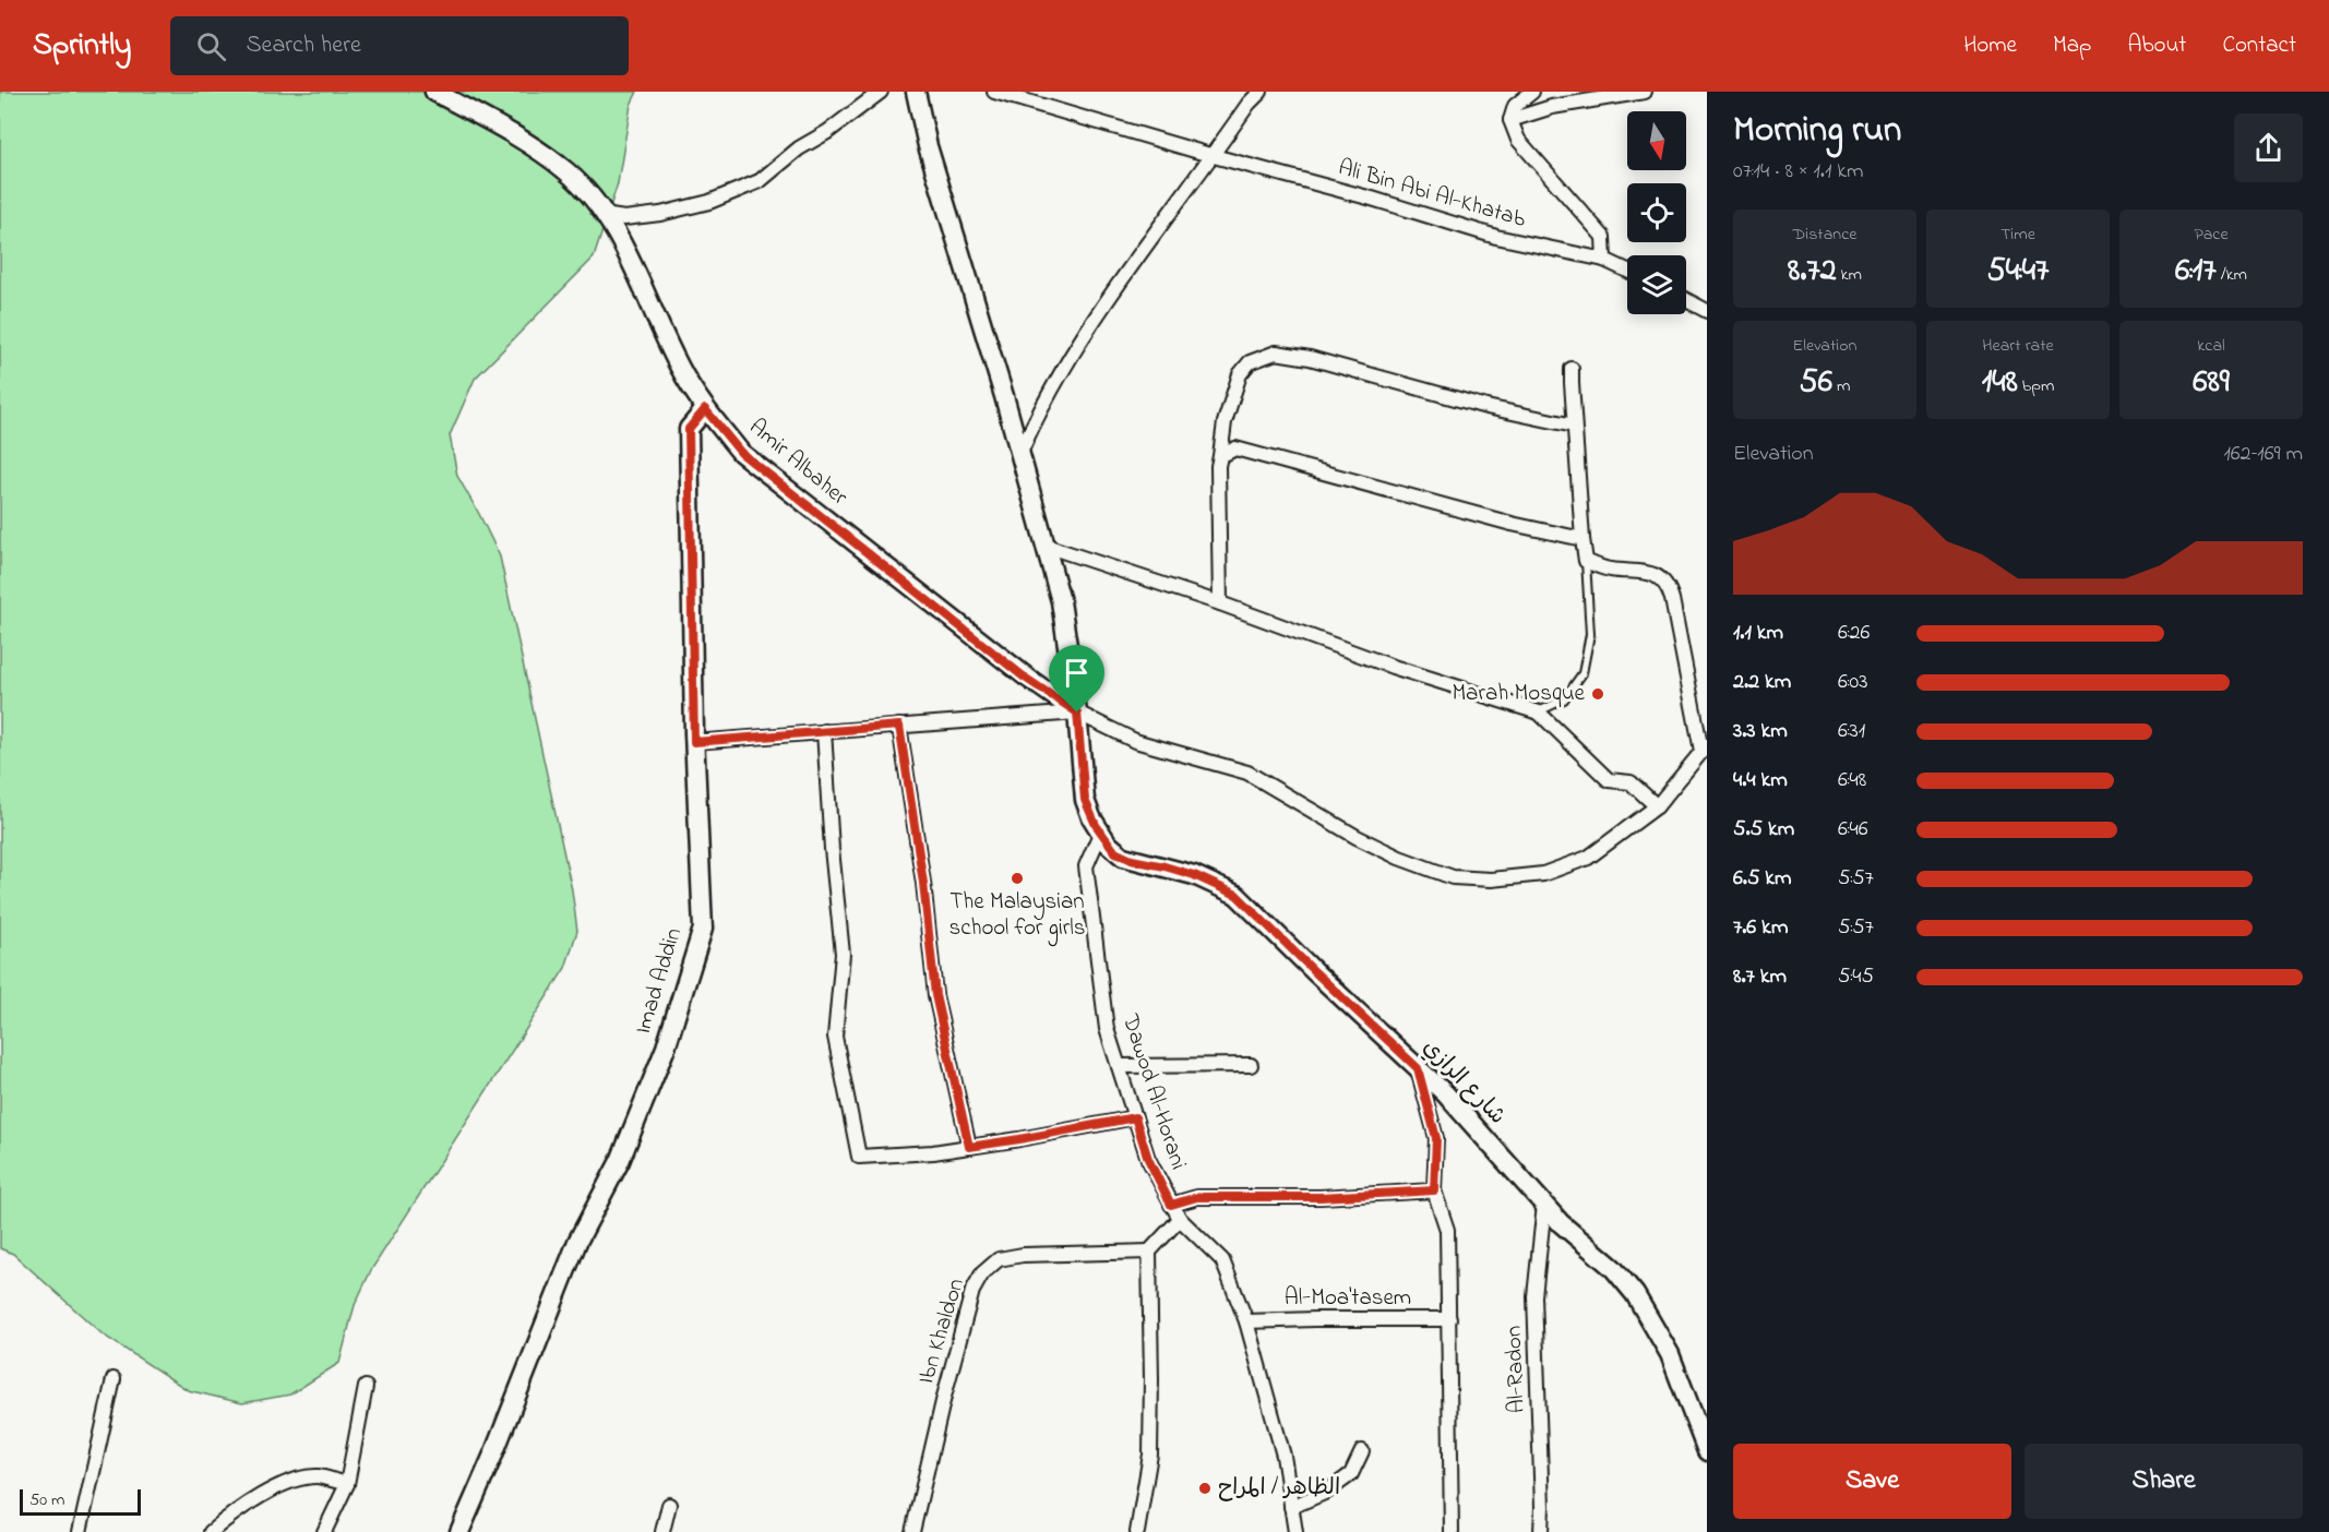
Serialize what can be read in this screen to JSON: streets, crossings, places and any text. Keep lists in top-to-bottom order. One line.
{"streets":{"street":["Ali Bin Abi Al-Khatab","Amir Albaher","Imad Addin","شارع الرازي","Dawod Al-Horani","Al-Moa'tasem","Ibn Khaldon","Al-Radon"]},"crossings":[["Amir Albaher","Imad Addin"],["شارع الرازي","Dawod Al-Horani"],["شارع الرازي","Al-Radon"],["Dawod Al-Horani","Al-Moa'tasem"]],"places":["Marah Mosque","The Malaysian school for girls","الظاهر / المراح"],"scale_bar":"50 m","north":"bottom","page":{"header":"Sprintly","search":"Search here","nav":["Home","Map","About","Contact"],"heading":["Morning run","07:14 · 8 × 1.1 km"],"stats":[["Distance","8.72 km"],["Time","54:47"],["Pace","6:17 /km"],["Elevation","56 m"],["Heart rate","148 bpm"],["kcal","689"]],"chart":["Elevation","162–169 m"],"list":[{"name":"1.1 km","note":"6:26"},{"name":"2.2 km","note":"6:03"},{"name":"3.3 km","note":"6:31"},{"name":"4.4 km","note":"6:48"},{"name":"5.5 km","note":"6:46"},{"name":"6.5 km","note":"5:57"},{"name":"7.6 km","note":"5:57"},{"name":"8.7 km","note":"5:45"}],"buttons":["Save","Share"],"scale":"50 m"}}
